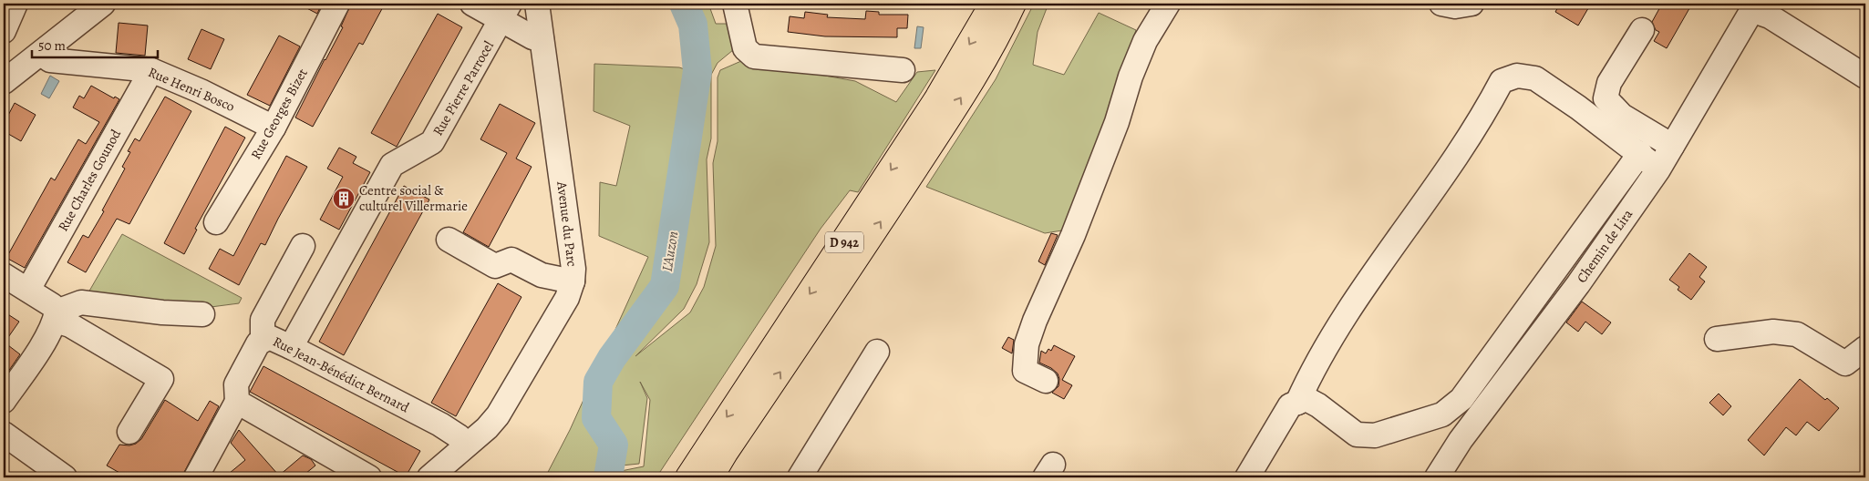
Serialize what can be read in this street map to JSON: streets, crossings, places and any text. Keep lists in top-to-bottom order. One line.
{"streets":{"main road":["D 942"],"street":["Rue Pierre Parrocel","Rue Henri Bosco","Rue Georges Bizet","Rue Charles Gounod","Avenue du Parc","Chemin de Lira","Rue Jean-Bénédict Bernard"]},"crossings":[["Rue Pierre Parrocel","Rue Jean-Bénédict Bernard"],["Rue Henri Bosco","Rue Georges Bizet"],["Rue Henri Bosco","Rue Charles Gounod"],["Avenue du Parc","Rue Jean-Bénédict Bernard"]],"water":["L'Auzon"],"places":{"building":["Centre social & culturel Villermarie"]},"scale_bar":"50 m"}
